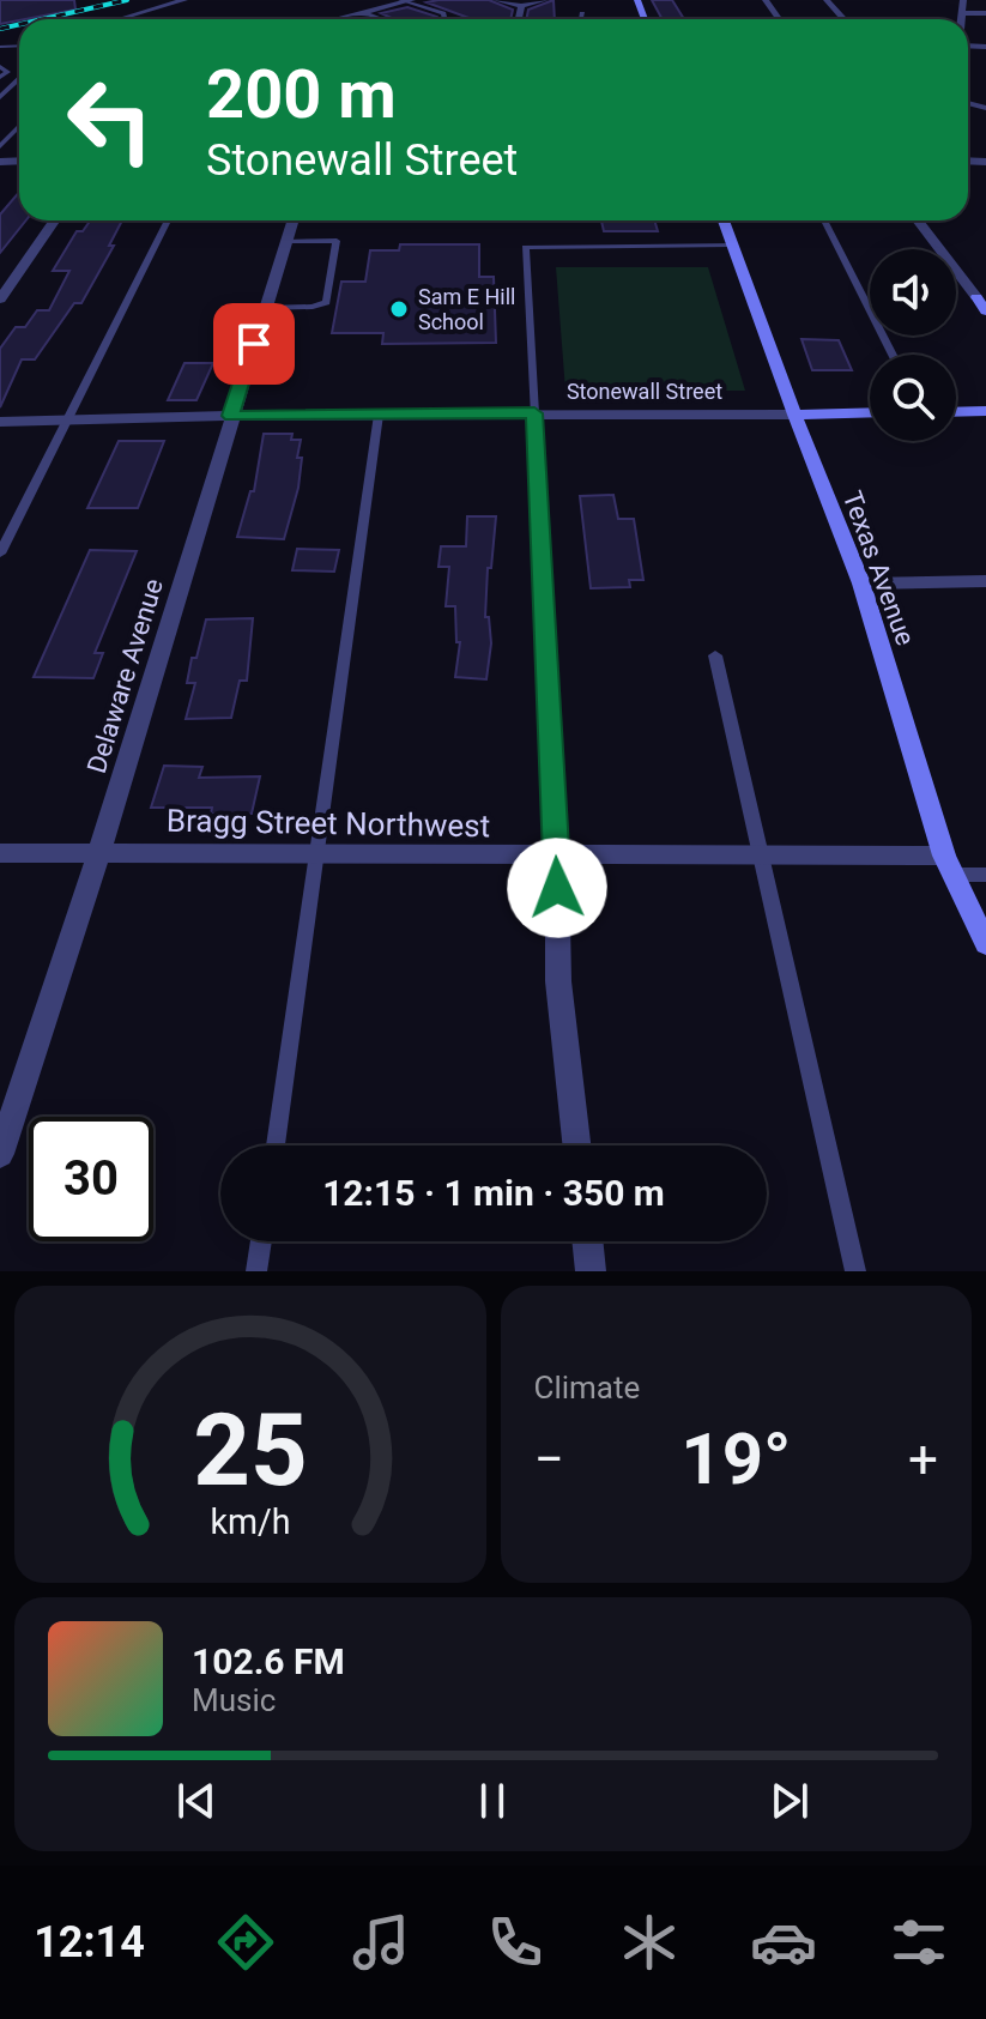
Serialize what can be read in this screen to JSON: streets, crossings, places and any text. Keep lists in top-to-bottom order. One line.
{"streets":{"street":["Stonewall Street","Texas Avenue","Delaware Avenue","Bragg Street Northwest"]},"crossings":[["Stonewall Street","Texas Avenue"],["Stonewall Street","Delaware Avenue"],["Texas Avenue","Bragg Street Northwest"],["Delaware Avenue","Bragg Street Northwest"]],"places":["Sam E Hill School"],"page":{"turn":["200 m","Stonewall Street"],"limit":"30","trip":"12:15 · 1 min · 350 m","tile":"Climate","heat":["−","19°","+"],"song":["102.6 FM","Music"],"tabs":"12:14","gauge":["25","km/h"]}}
